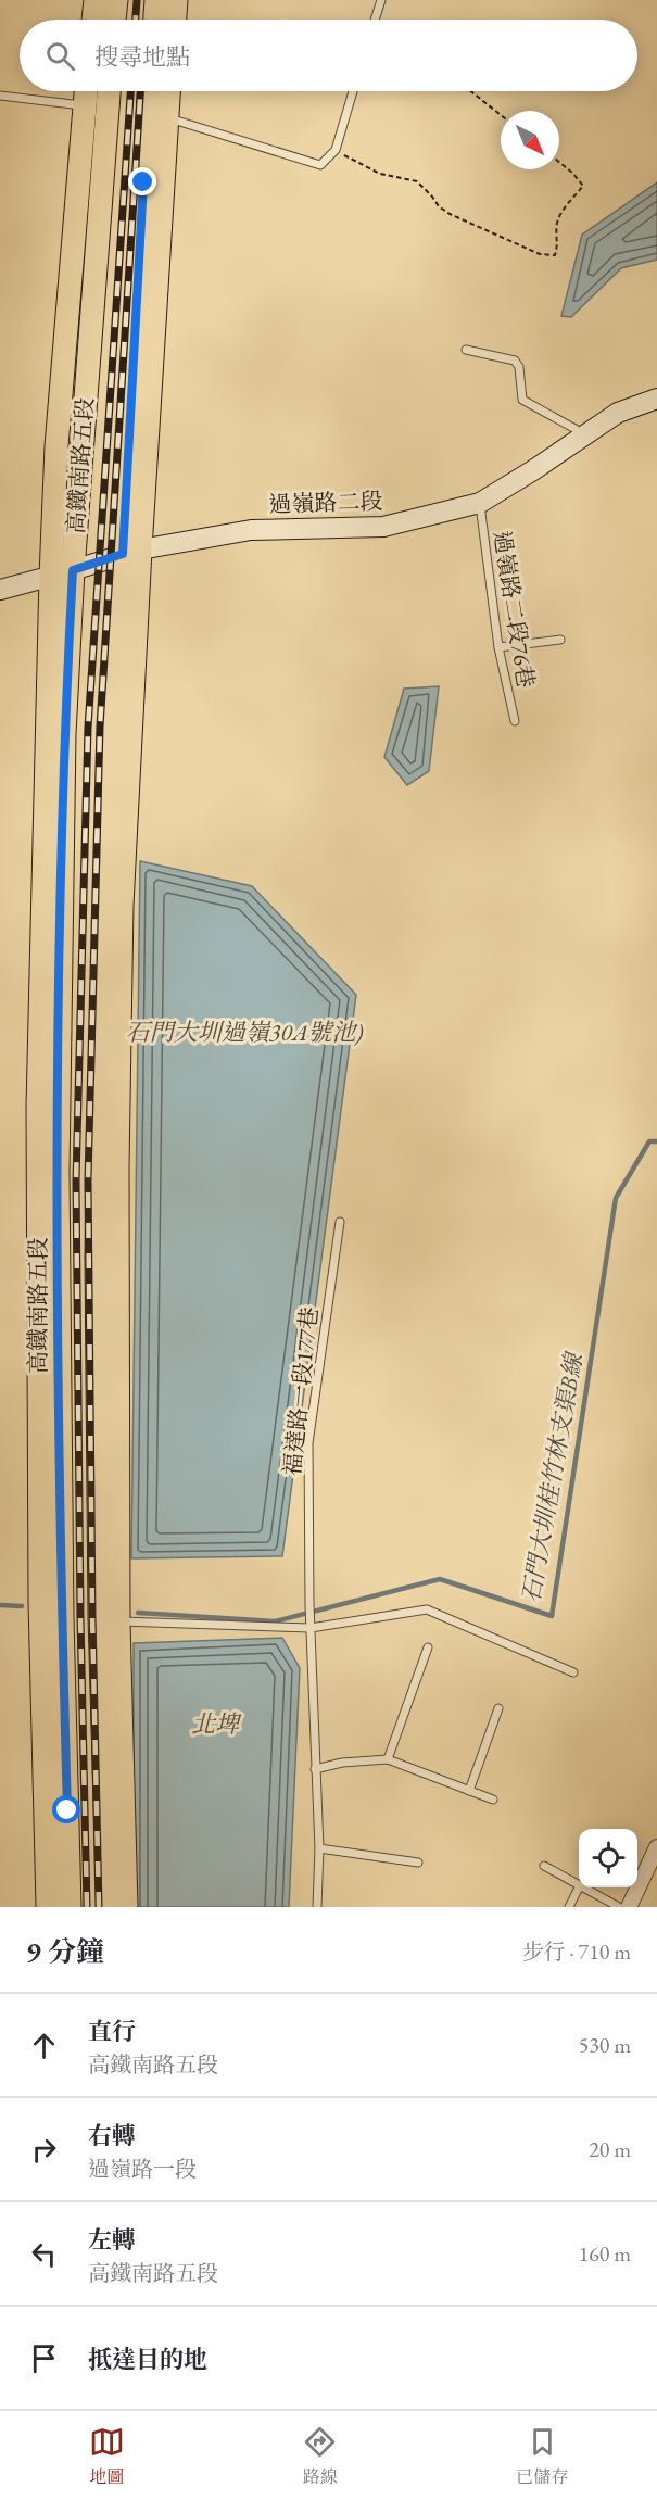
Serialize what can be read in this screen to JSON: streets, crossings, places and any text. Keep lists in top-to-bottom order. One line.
{"streets":{"main road":["高鐵南路五段"],"street":["過嶺路二段"],"lane":["過嶺路二段76巷","福達路一段177巷"]},"crossings":[["高鐵南路五段","過嶺路二段"],["過嶺路二段","過嶺路二段76巷"]],"water":["石門大圳過嶺30A號池)","石門大圳桂竹林支渠B線","北埤"],"north":"bottom right","page":{"search":"搜尋地點","heading":["9 分鐘","步行 · 710 m"],"list":[["直行","高鐵南路五段","530 m"],["右轉","過嶺路一段","20 m"],["左轉","高鐵南路五段","160 m"],"抵達目的地"],"nav":["地圖","路線","已儲存"]}}
